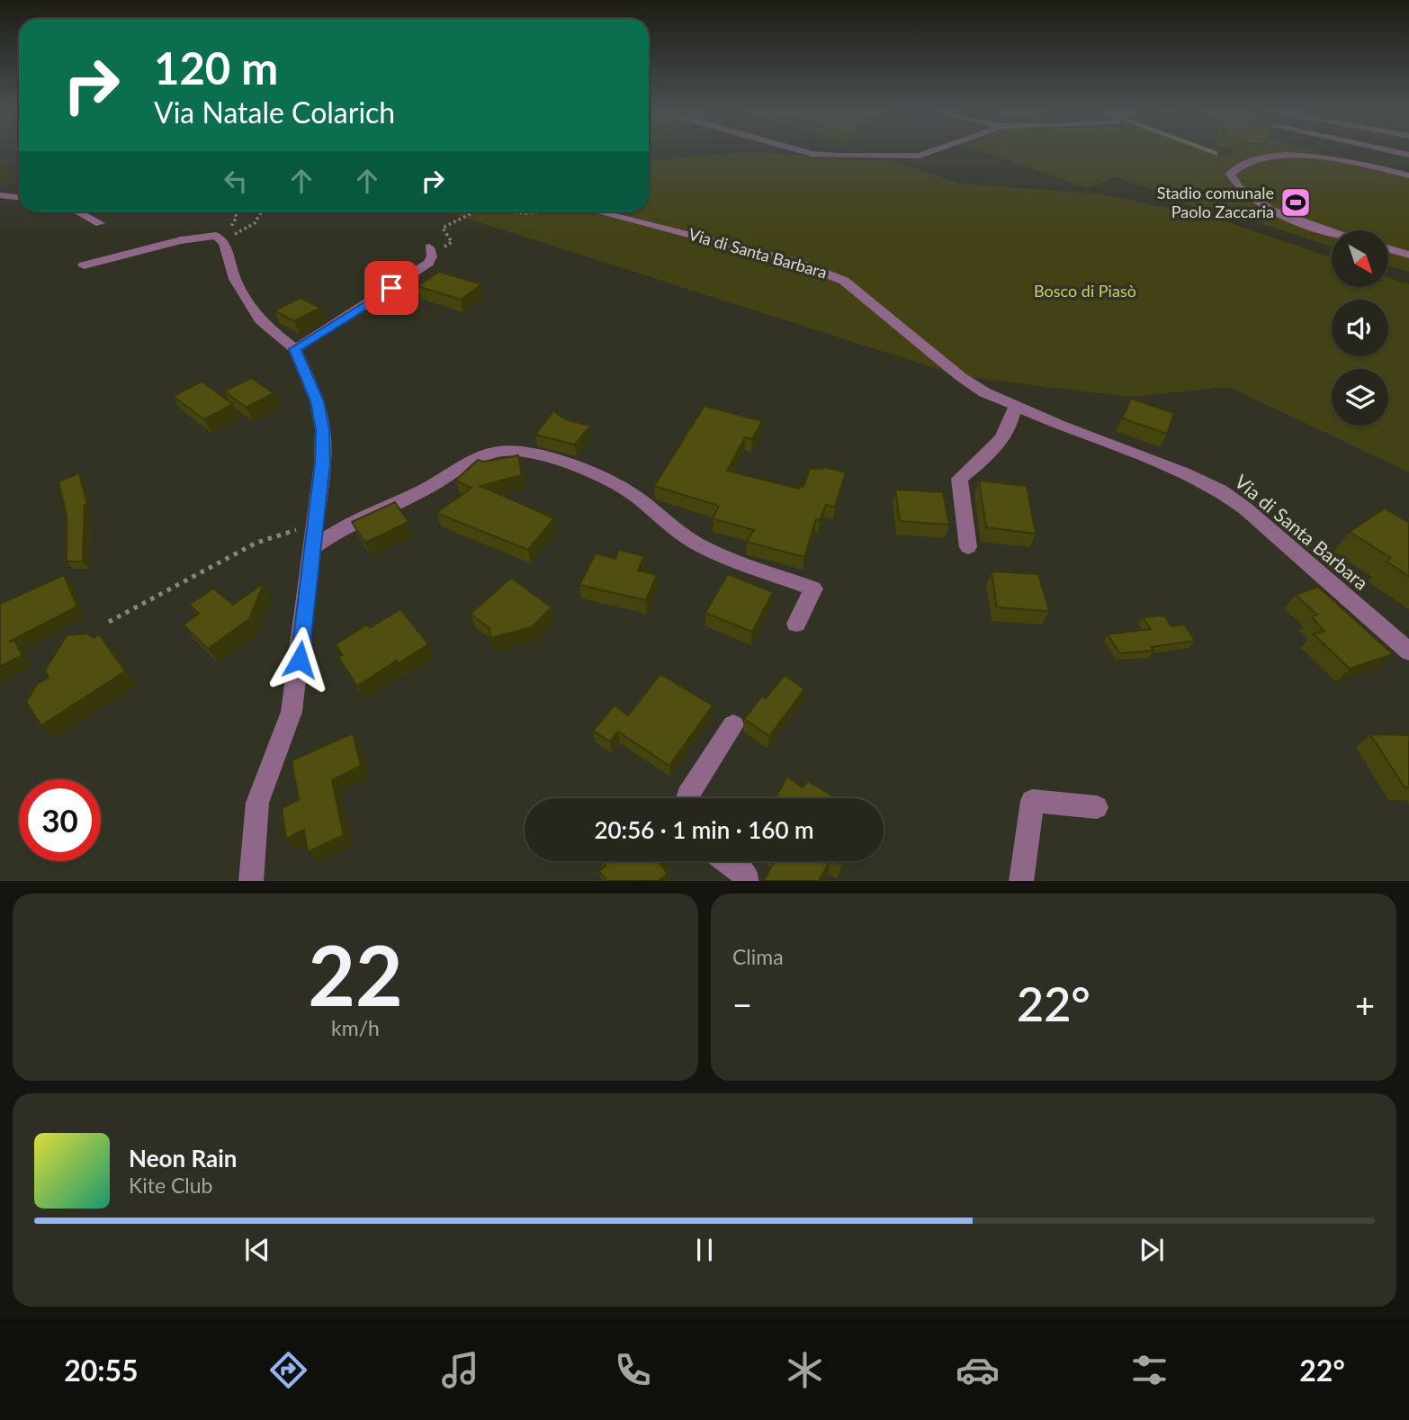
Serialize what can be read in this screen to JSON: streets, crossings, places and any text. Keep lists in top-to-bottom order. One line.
{"streets":{"street":["Via di Santa Barbara"]},"parks":["Bosco di Piasò"],"places":{"sports":["Stadio comunale Paolo Zaccaria"]},"north":"bottom right","page":{"turn":["120 m","Via Natale Colarich"],"limit":"30","trip":"20:56 · 1 min · 160 m","tile":[["22","km/h"],"Clima"],"heat":["−","22°","+"],"song":["Neon Rain","Kite Club"],"tabs":["20:55","22°"]}}
